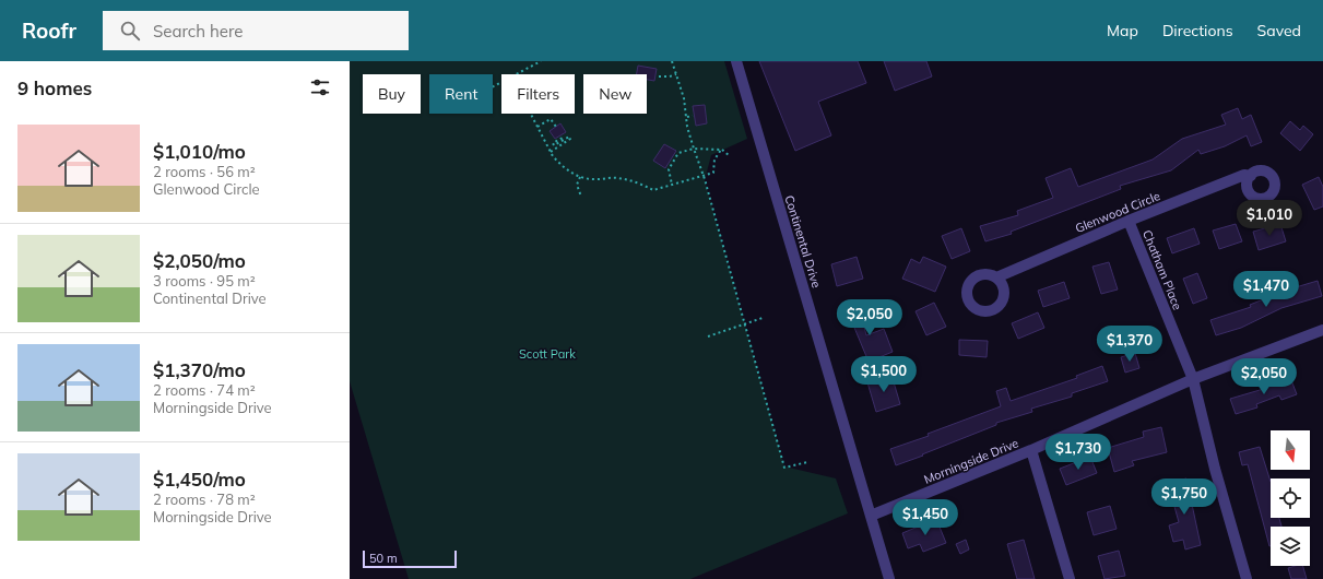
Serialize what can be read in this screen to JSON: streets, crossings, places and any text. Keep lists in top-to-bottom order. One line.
{"streets":{"street":["Glenwood Circle","Continental Drive","Chatham Place","Morningside Drive"]},"crossings":[["Glenwood Circle","Chatham Place"],["Continental Drive","Morningside Drive"],["Chatham Place","Morningside Drive"]],"parks":["Scott Park"],"scale_bar":"50 m","north":"bottom","page":{"header":"Roofr","search":"Search here","nav":["Map","Directions","Saved"],"heading":"9 homes","chip":["Buy","Rent","Filters","New"],"list":[{"name":"$1,010/mo","note":"2 rooms · 56 m² · Glenwood Circle"},{"name":"$2,050/mo","note":"3 rooms · 95 m² · Continental Drive"},{"name":"$1,370/mo","note":"2 rooms · 74 m² · Morningside Drive"},{"name":"$1,450/mo","note":"2 rooms · 78 m² · Morningside Drive"}],"price":["$1,010","$1,470","$2,050","$1,370","$1,500","$2,050","$1,730","$1,750","$1,450"],"scale":"50 m"}}
